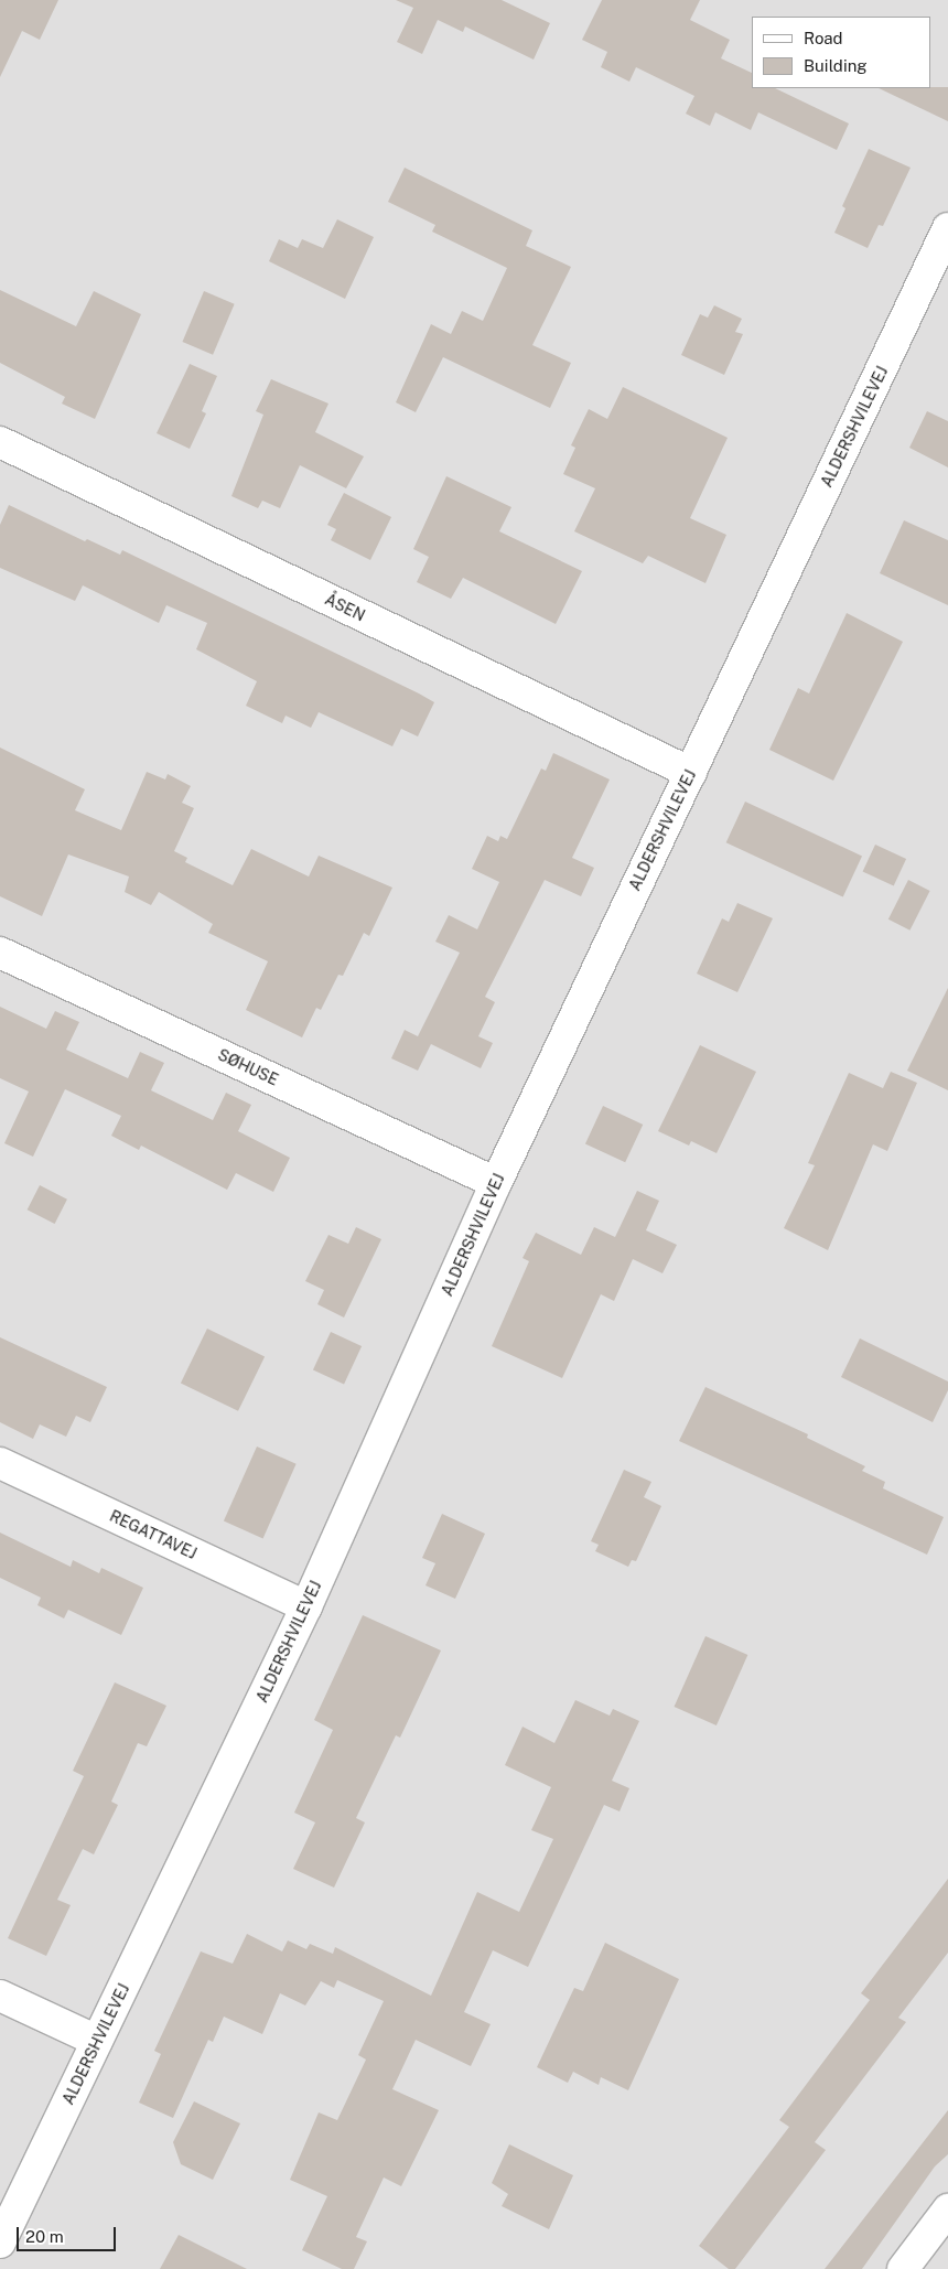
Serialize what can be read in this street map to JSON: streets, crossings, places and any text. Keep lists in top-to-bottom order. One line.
{"streets":{"street":["ALDERSHVILEVEJ","ÅSEN","SØHUSE","REGATTAVEJ"]},"crossings":[["ALDERSHVILEVEJ","ÅSEN"],["ALDERSHVILEVEJ","SØHUSE"],["ALDERSHVILEVEJ","REGATTAVEJ"]],"legend":["Road","Building"],"scale_bar":"20 m"}
